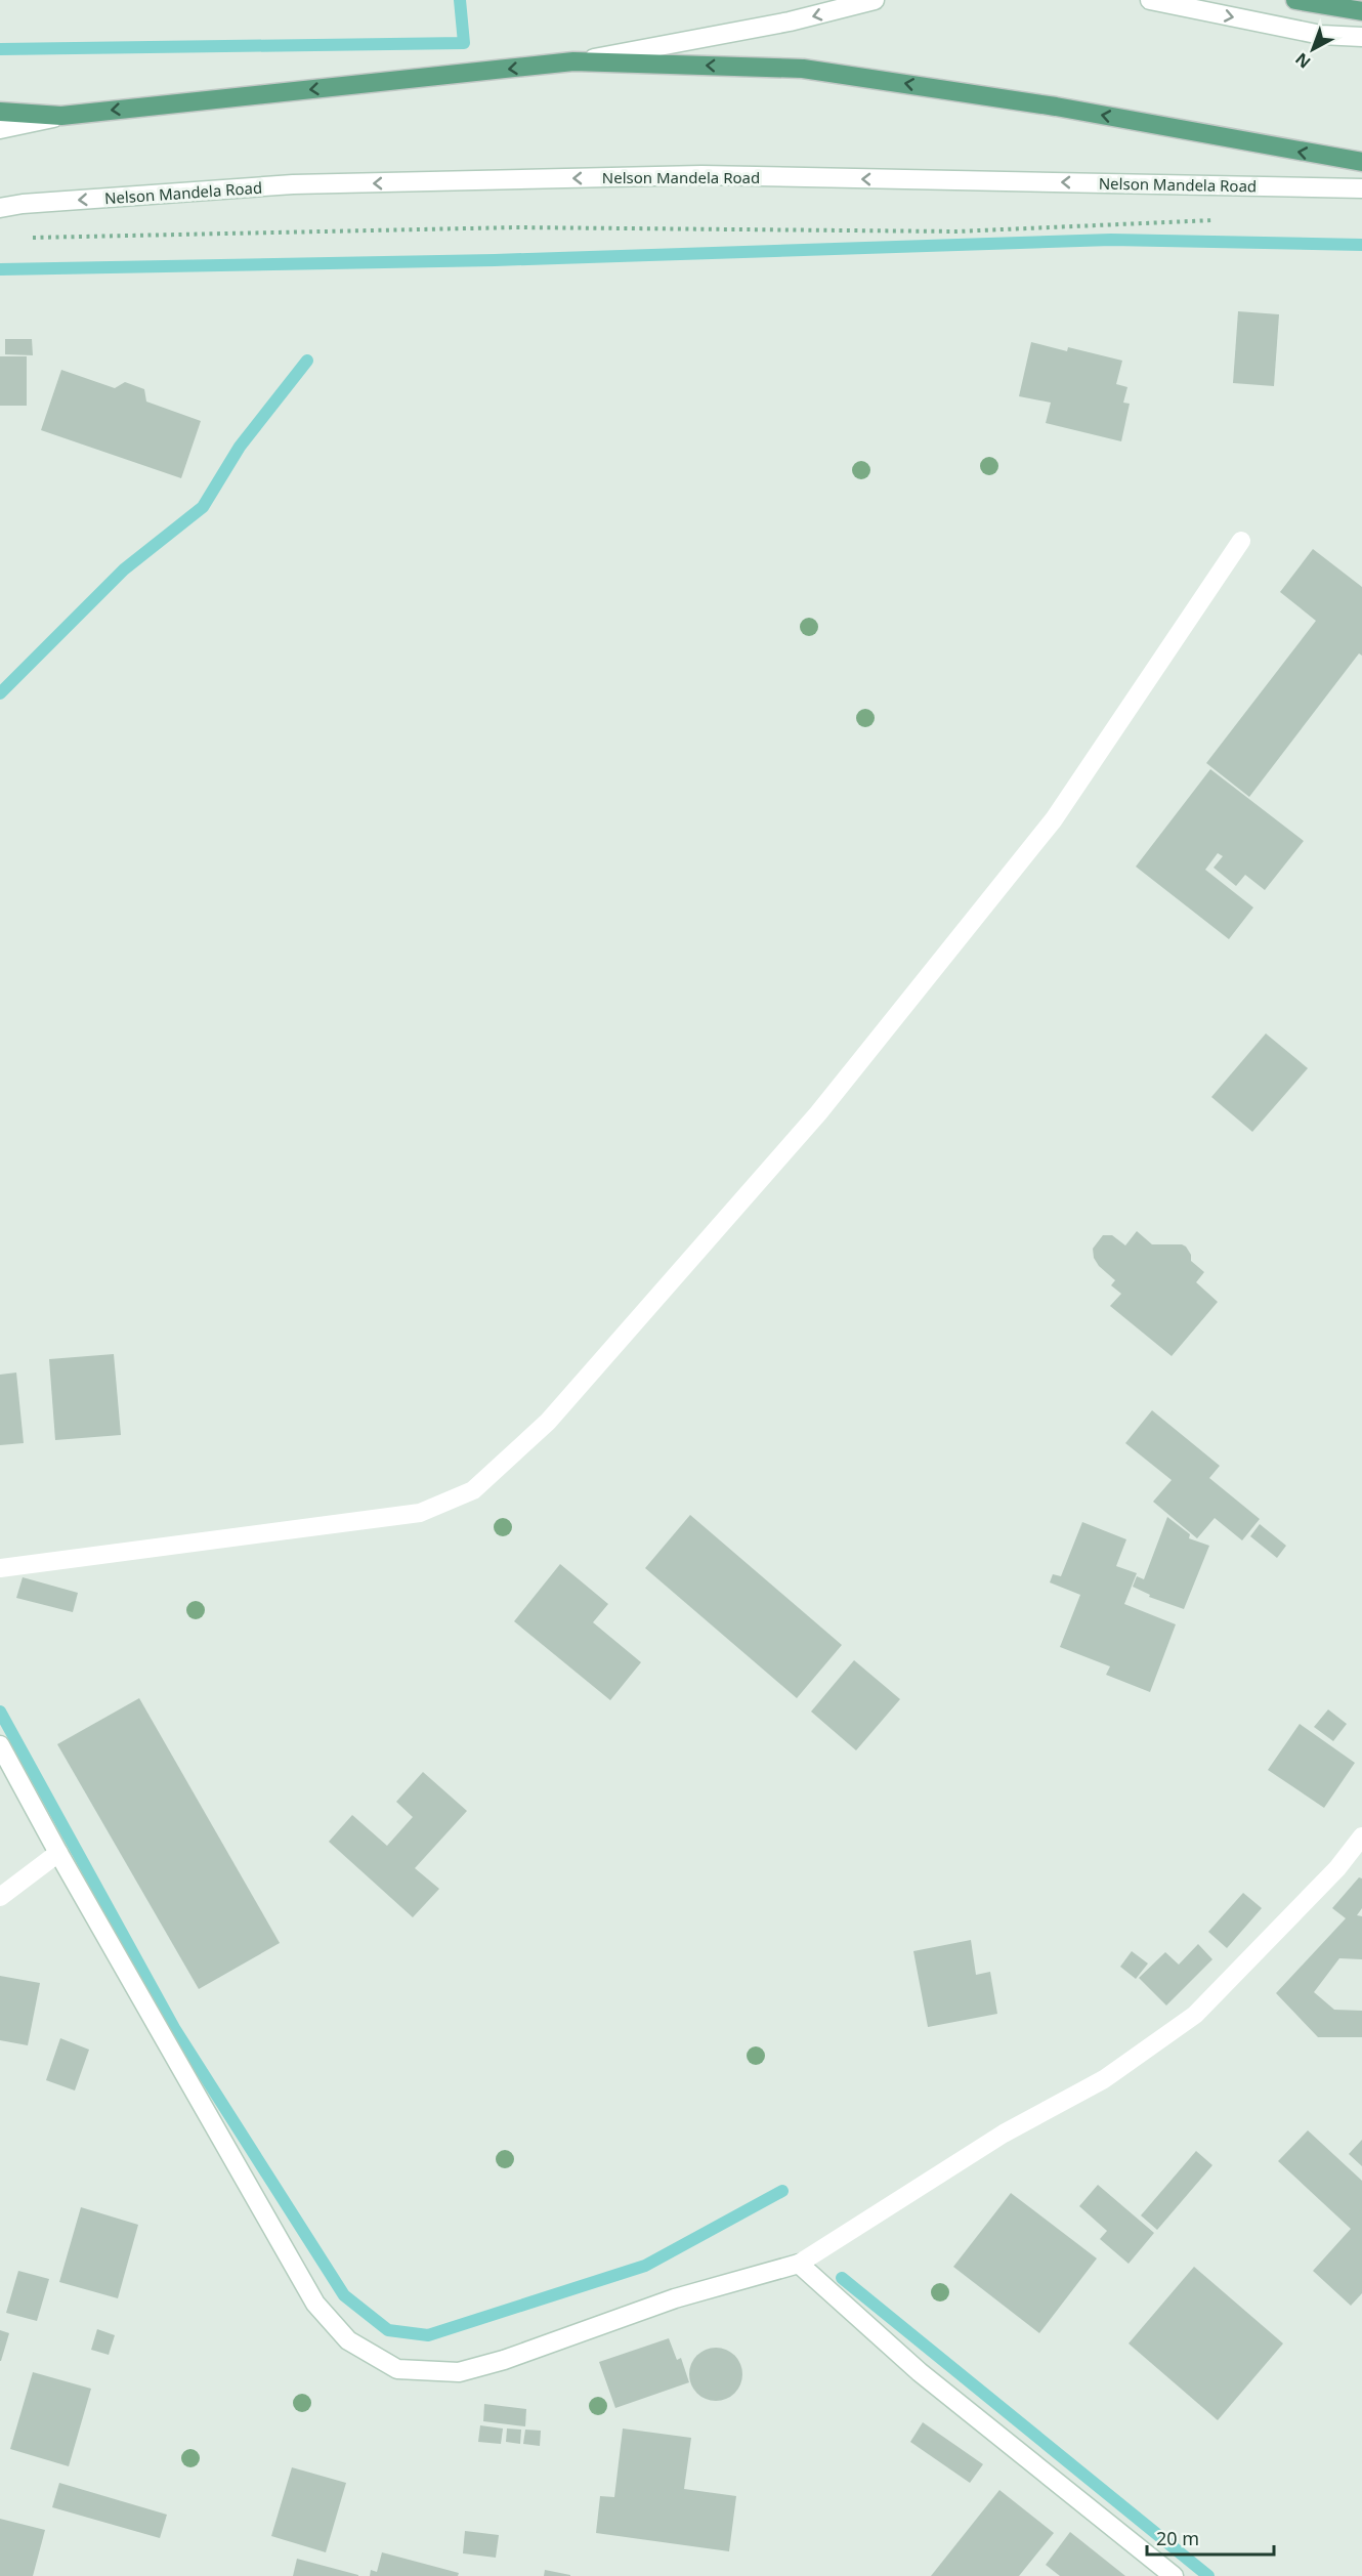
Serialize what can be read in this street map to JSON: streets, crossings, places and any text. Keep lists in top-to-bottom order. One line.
{"streets":{"main road":["Nelson Mandela Road"]},"scale_bar":"20 m","north":"bottom left"}
